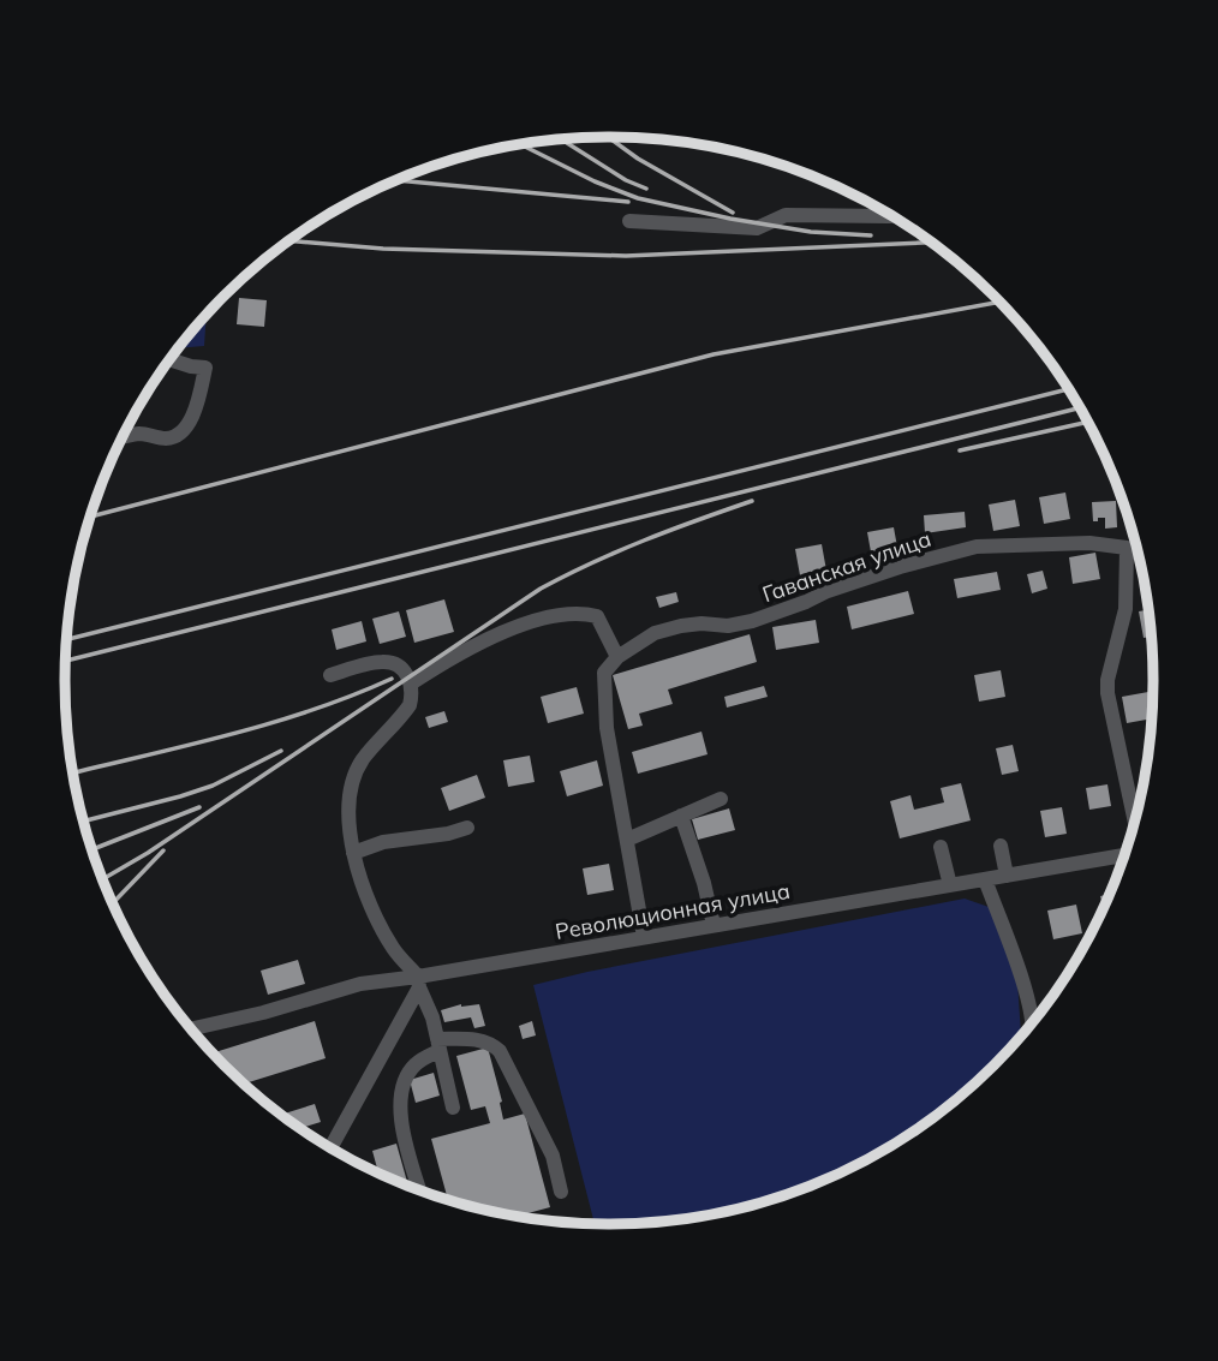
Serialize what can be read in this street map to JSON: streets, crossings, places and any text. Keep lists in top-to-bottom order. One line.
{"streets":{"street":["Гаванская улица","Революционная улица"]}}
